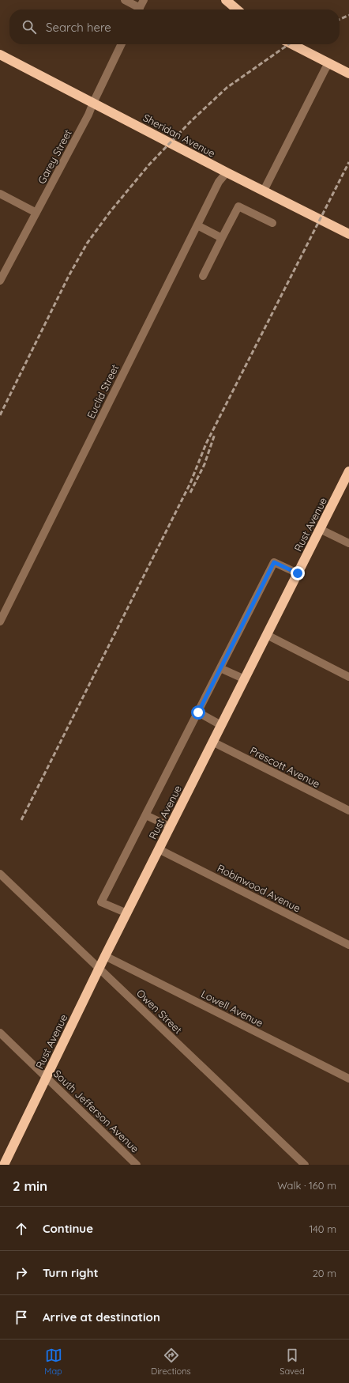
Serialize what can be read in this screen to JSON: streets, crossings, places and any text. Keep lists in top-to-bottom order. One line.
{"streets":{"highway":["Sheridan Avenue","Rust Avenue"],"street":["Garey Street","Euclid Street","Prescott Avenue","Robinwood Avenue","Lowell Avenue","Owen Street","South Jefferson Avenue"]},"crossings":[["Sheridan Avenue","Garey Street"],["Sheridan Avenue","Euclid Street"],["Rust Avenue","Prescott Avenue"],["Rust Avenue","Robinwood Avenue"],["Rust Avenue","Lowell Avenue"],["Rust Avenue","Owen Street"],["Rust Avenue","South Jefferson Avenue"]],"page":{"search":"Search here","heading":["2 min","Walk · 160 m"],"list":[["Continue","140 m"],["Turn right","20 m"],"Arrive at destination"],"nav":["Map","Directions","Saved"]}}
